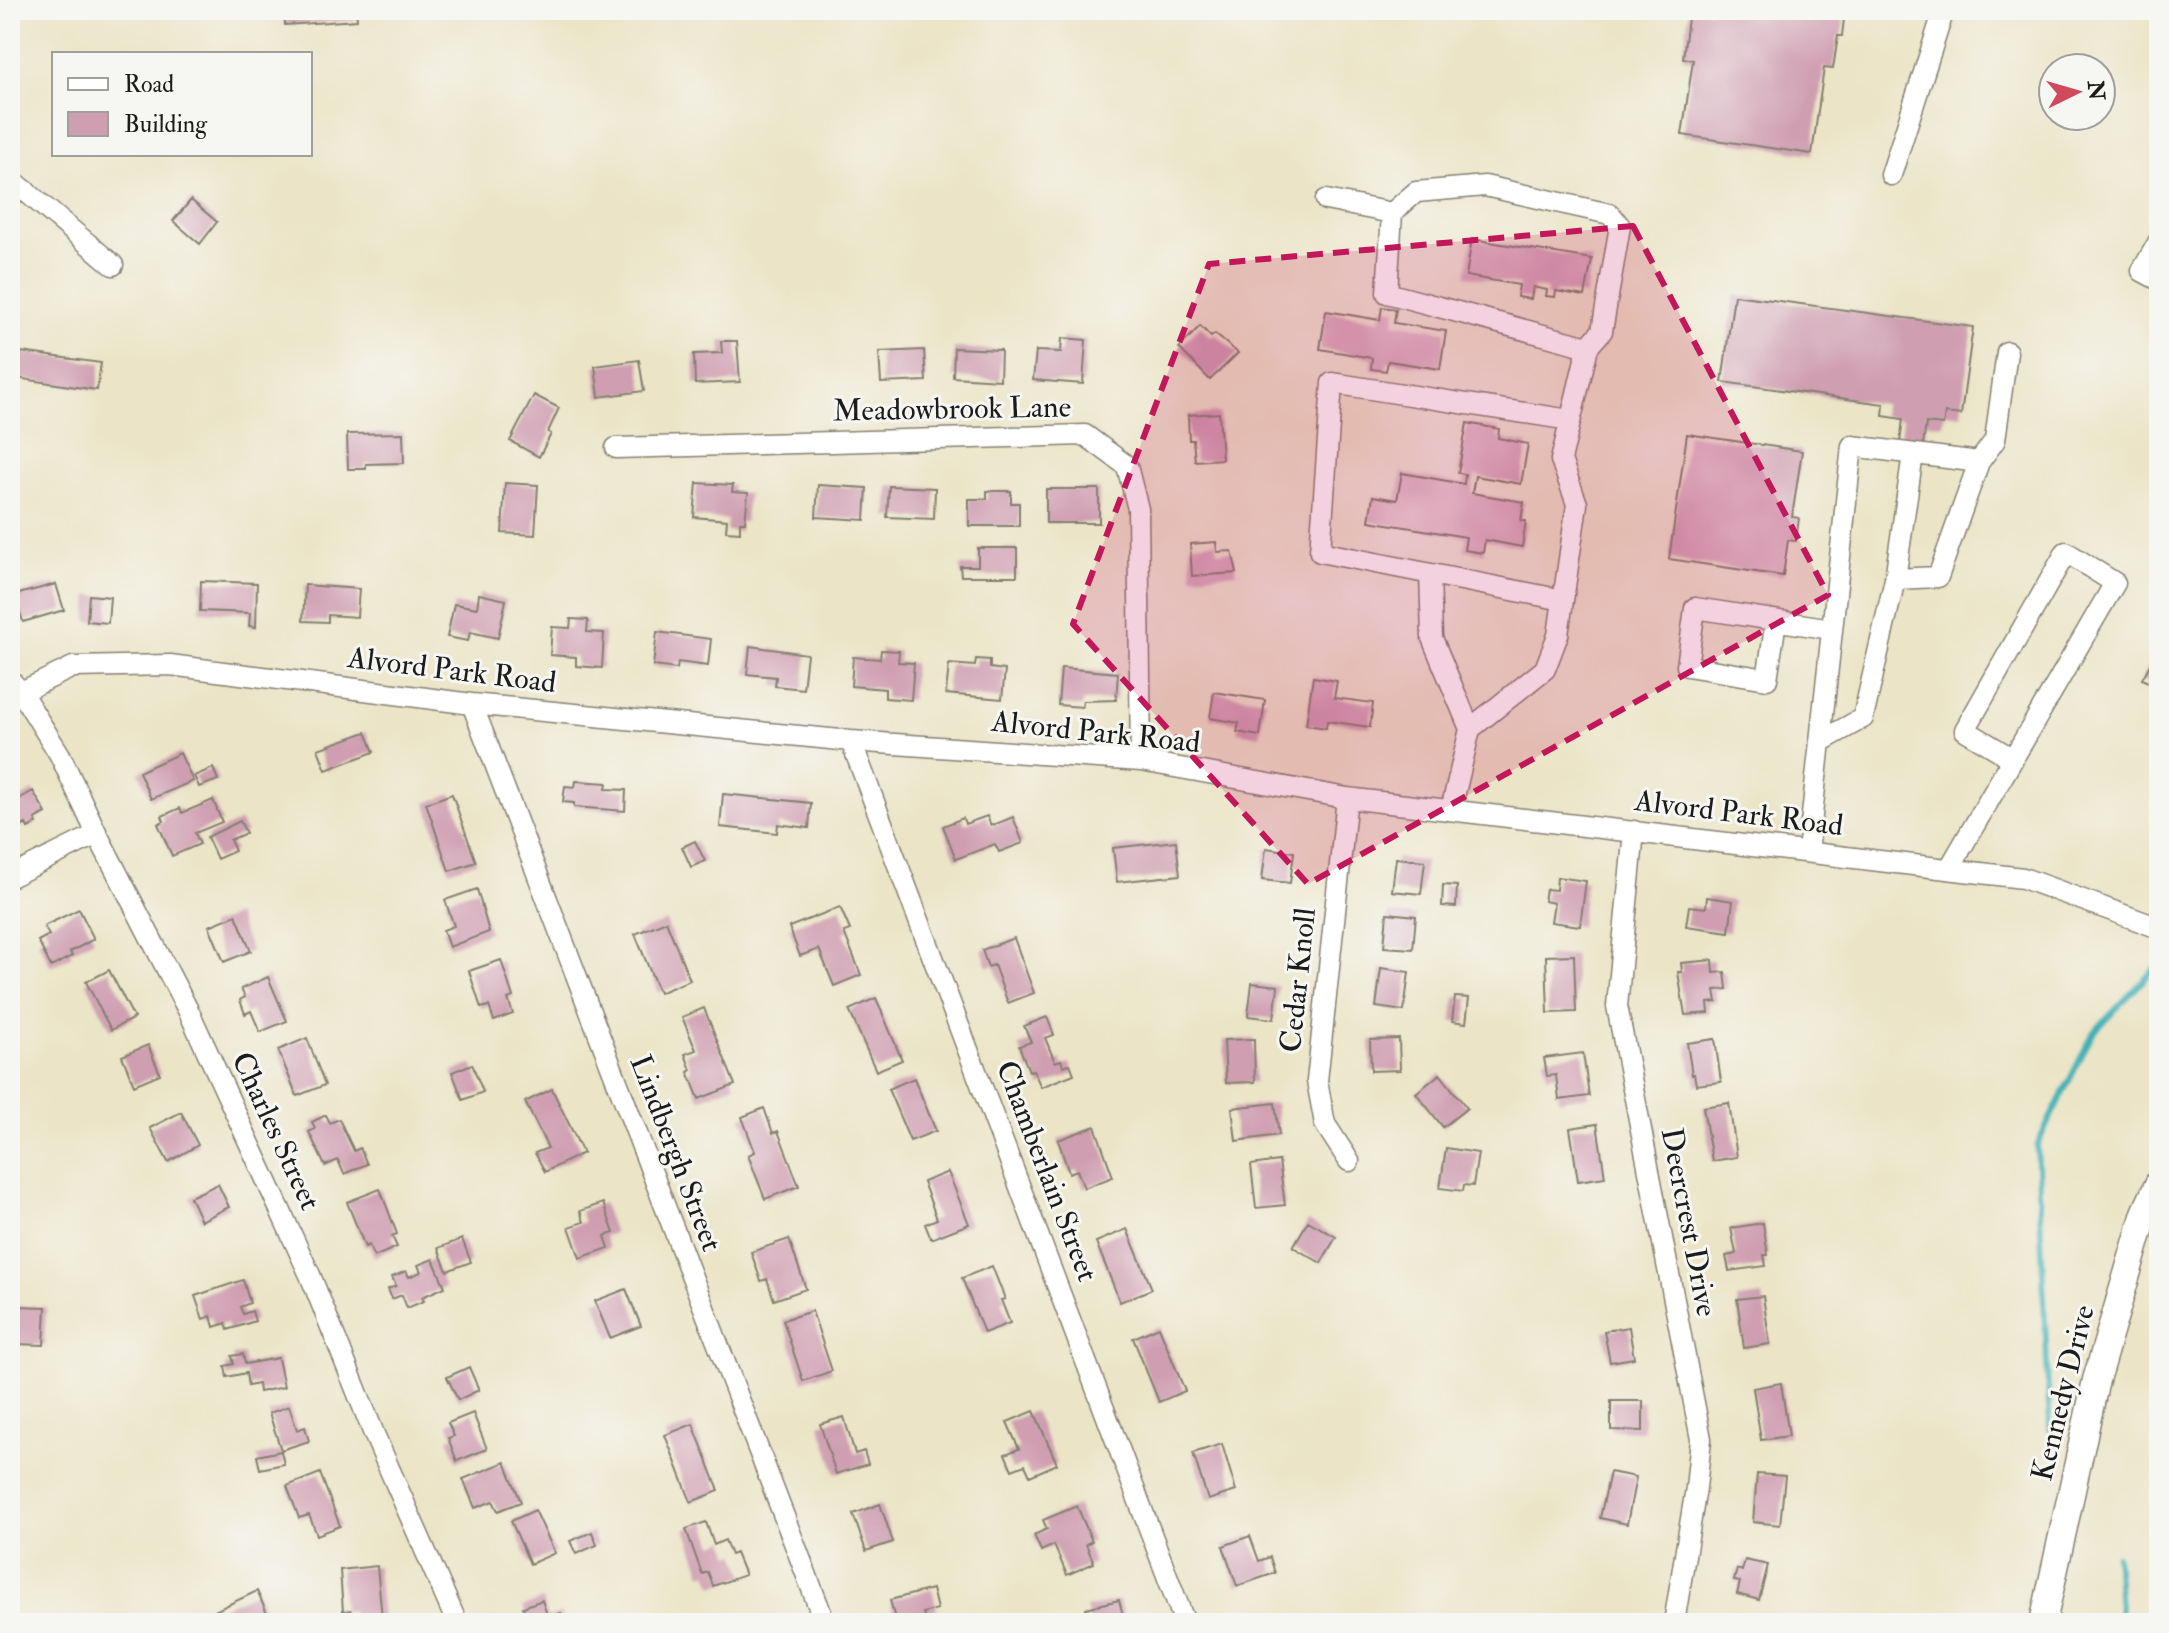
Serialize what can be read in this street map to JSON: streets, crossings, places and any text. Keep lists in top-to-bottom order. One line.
{"streets":{"main road":["Kennedy Drive"],"street":["Meadowbrook Lane","Alvord Park Road","Cedar Knoll","Charles Street","Lindbergh Street","Chamberlain Street","Deercrest Drive"]},"crossings":[["Meadowbrook Lane","Alvord Park Road"],["Alvord Park Road","Cedar Knoll"],["Alvord Park Road","Charles Street"],["Alvord Park Road","Lindbergh Street"],["Alvord Park Road","Chamberlain Street"],["Alvord Park Road","Deercrest Drive"]],"legend":["Road","Building"],"north":"right"}
